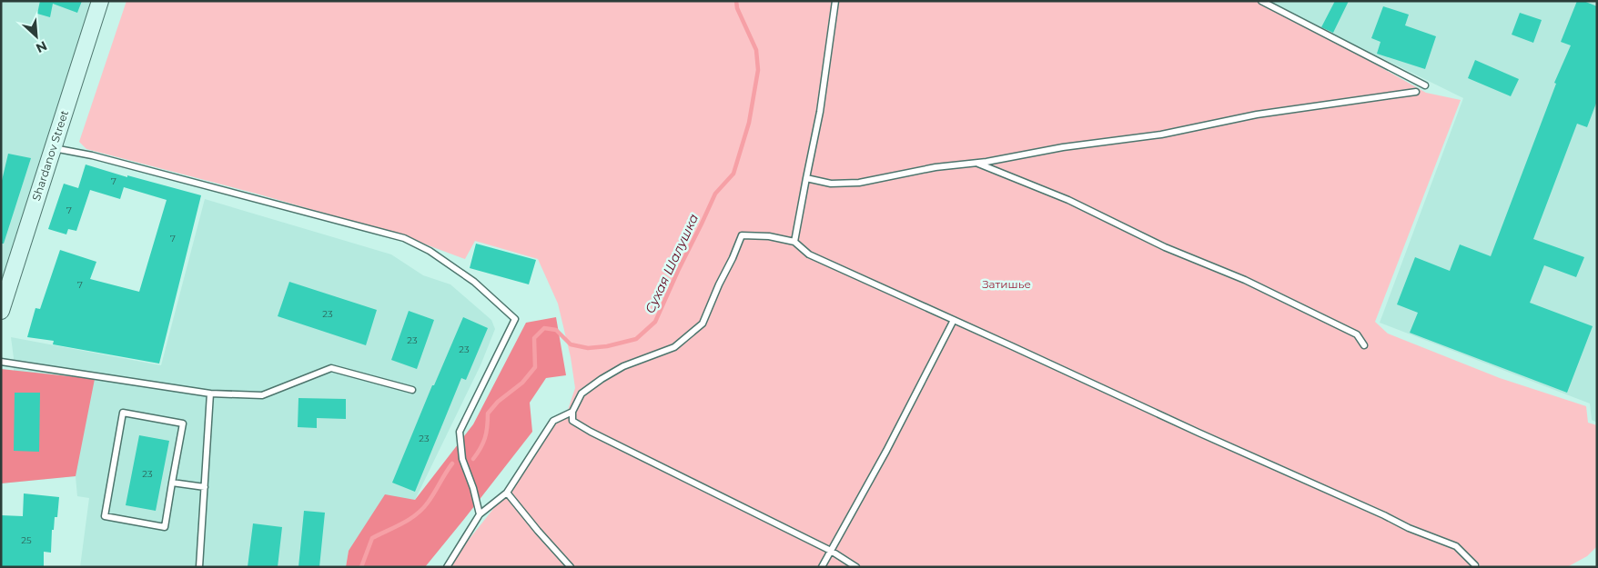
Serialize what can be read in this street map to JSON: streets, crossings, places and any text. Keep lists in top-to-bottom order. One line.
{"streets":{"main road":["Shardanov Street"]},"water":["Сухая Шалушка"],"parks":["Затишье"],"house_numbers":["7","7","7","7","23","23","23","23","23","25"],"north":"bottom right"}
